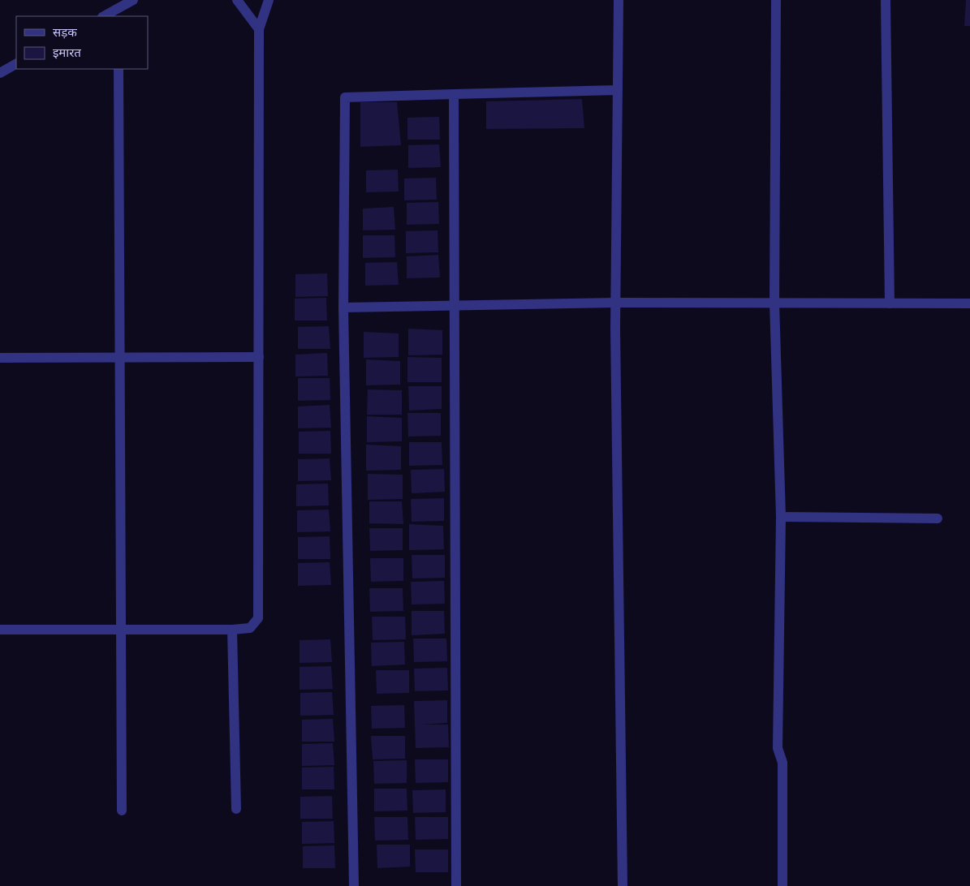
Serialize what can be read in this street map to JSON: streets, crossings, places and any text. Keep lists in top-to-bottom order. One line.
{"legend":["सड़क","इमारत"]}
